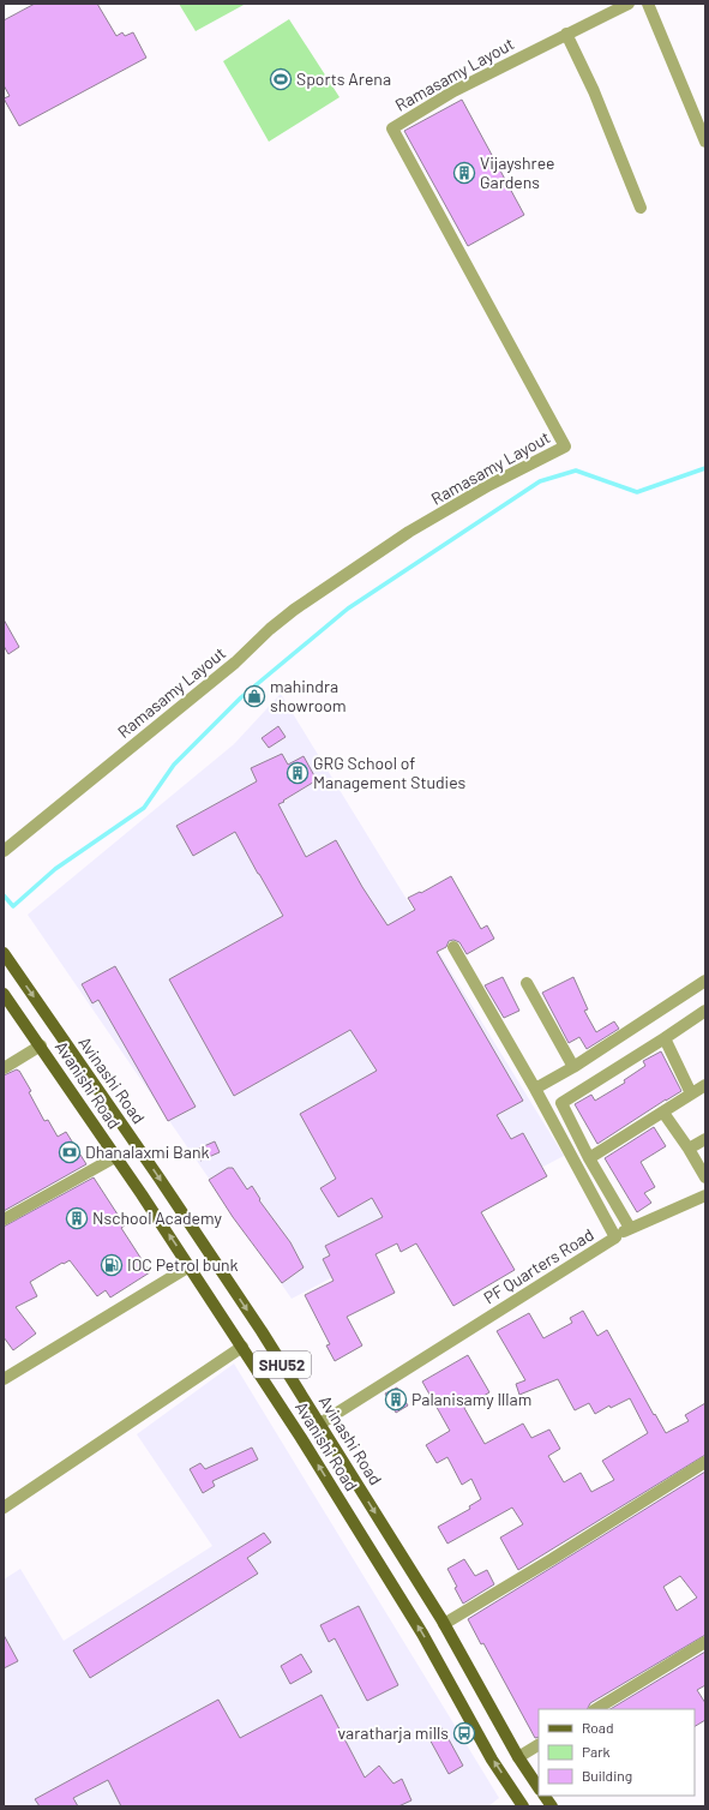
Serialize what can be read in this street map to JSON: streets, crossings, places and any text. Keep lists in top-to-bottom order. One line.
{"streets":{"main road":["Avinashi Road","Avanishi Road","SHU52"],"street":["Ramasamy Layout","PF Quarters Road"]},"crossings":[["Avinashi Road","PF Quarters Road"]],"one_way":["Avinashi Road","Avanishi Road"],"places":{"sports":["Sports Arena"],"building":["Vijayshree Gardens","GRG School of Management Studies","Nschool Academy","Palanisamy Illam"],"shop":["mahindra showroom"],"bank":["Dhanalaxmi Bank"],"fuel station":["IOC Petrol bunk"],"bus stop":["varatharja mills"]},"legend":["Road","Park","Building"]}
